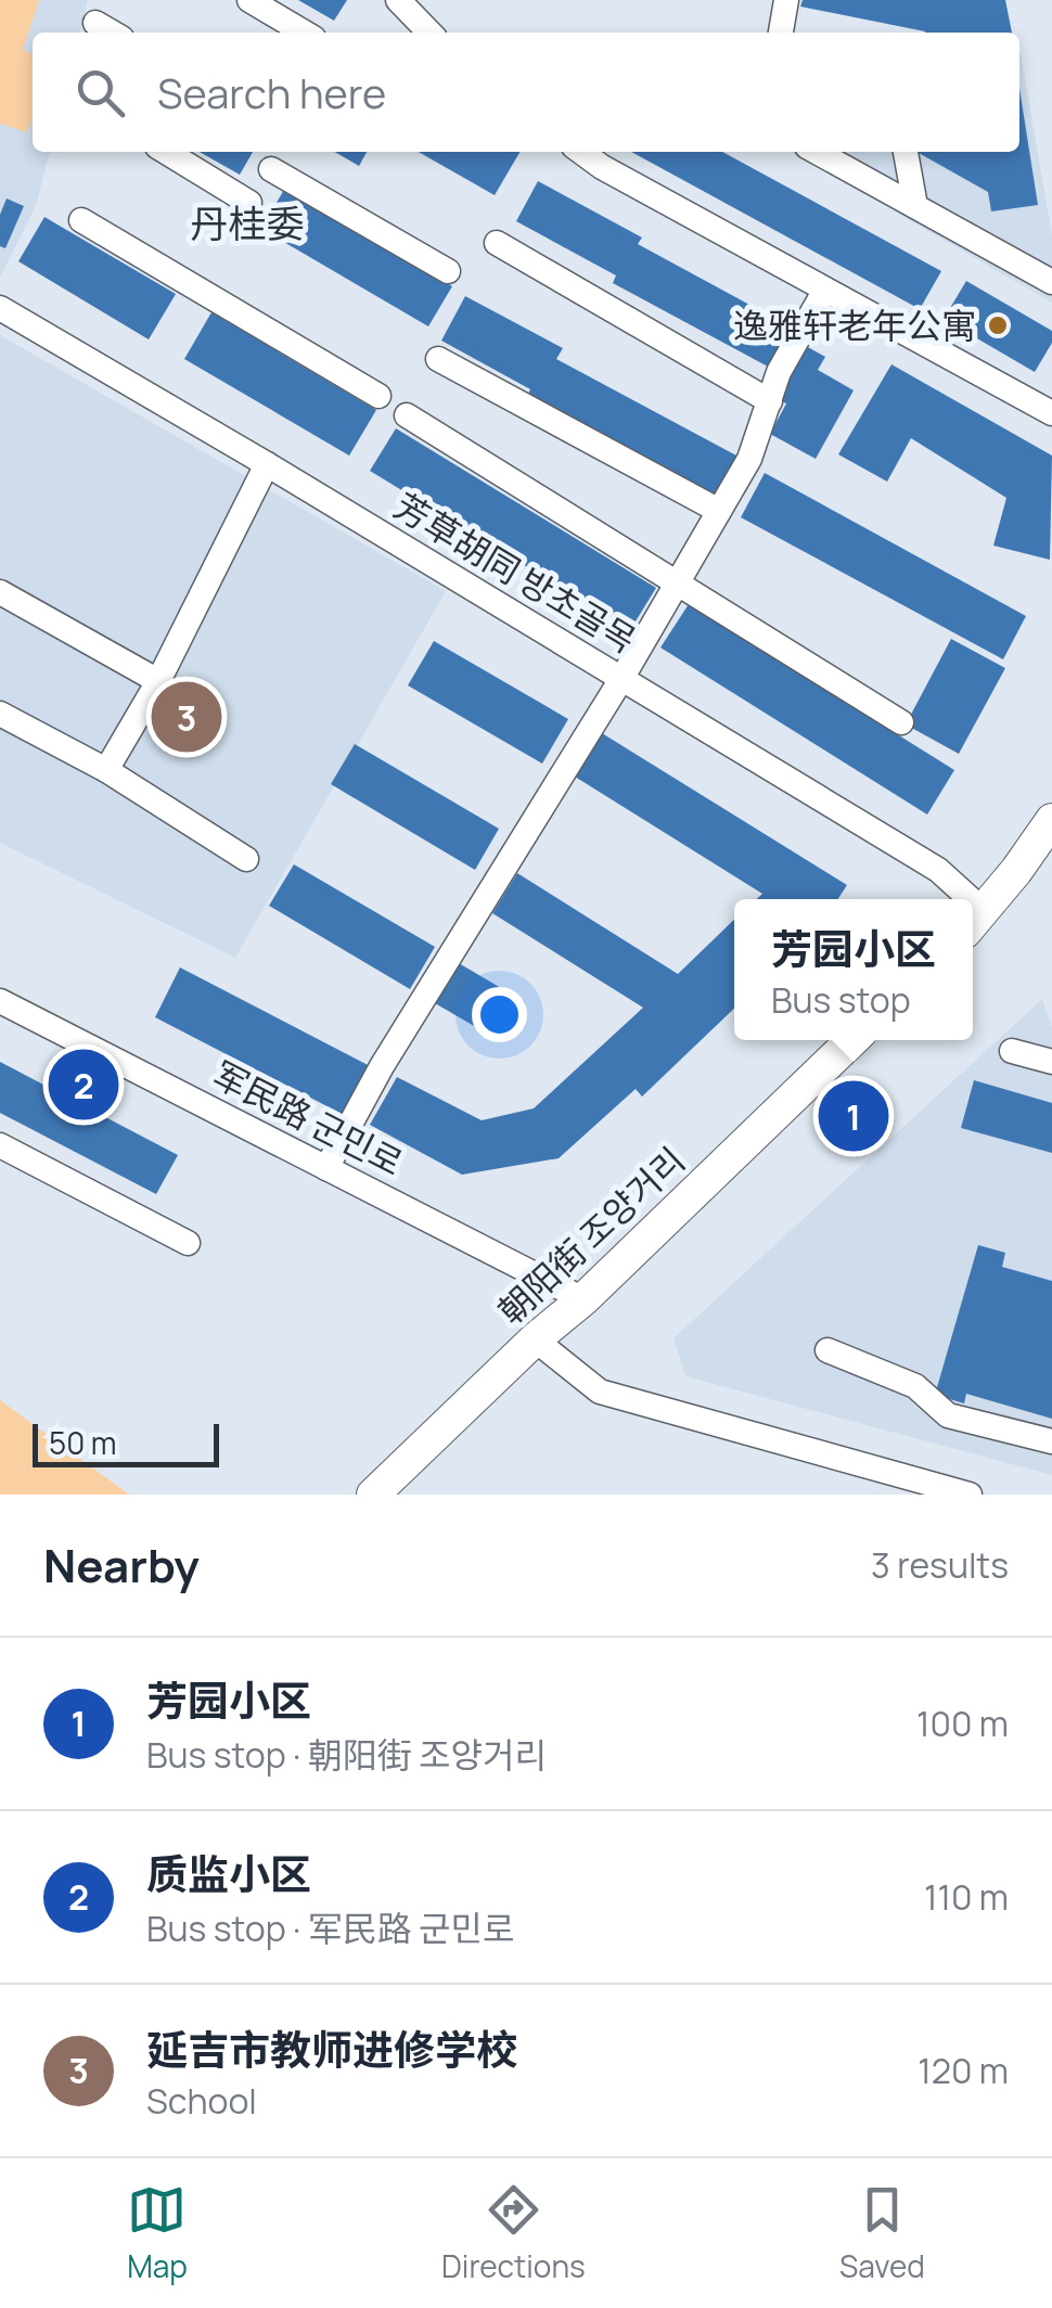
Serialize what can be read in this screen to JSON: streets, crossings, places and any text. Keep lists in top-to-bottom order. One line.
{"streets":{"main road":["朝阳街 조양거리"],"street":["芳草胡同 방초골목","军民路 군민로"]},"crossings":[["军民路 군민로","朝阳街 조양거리"]],"districts":["丹桂委"],"places":["逸雅轩老年公寓"],"scale_bar":"50 m","page":{"search":"Search here","pins":["3","2","1"],"popup":["芳园小区","Bus stop"],"scale":"50 m","heading":["Nearby","3 results"],"list":[{"mark":"1","name":"芳园小区","note":"Bus stop · 朝阳街 조양거리","value":"100 m"},{"mark":"2","name":"质监小区","note":"Bus stop · 军民路 군민로","value":"110 m"},{"mark":"3","name":"延吉市教师进修学校","note":"School","value":"120 m"}],"nav":["Map","Directions","Saved"]}}
